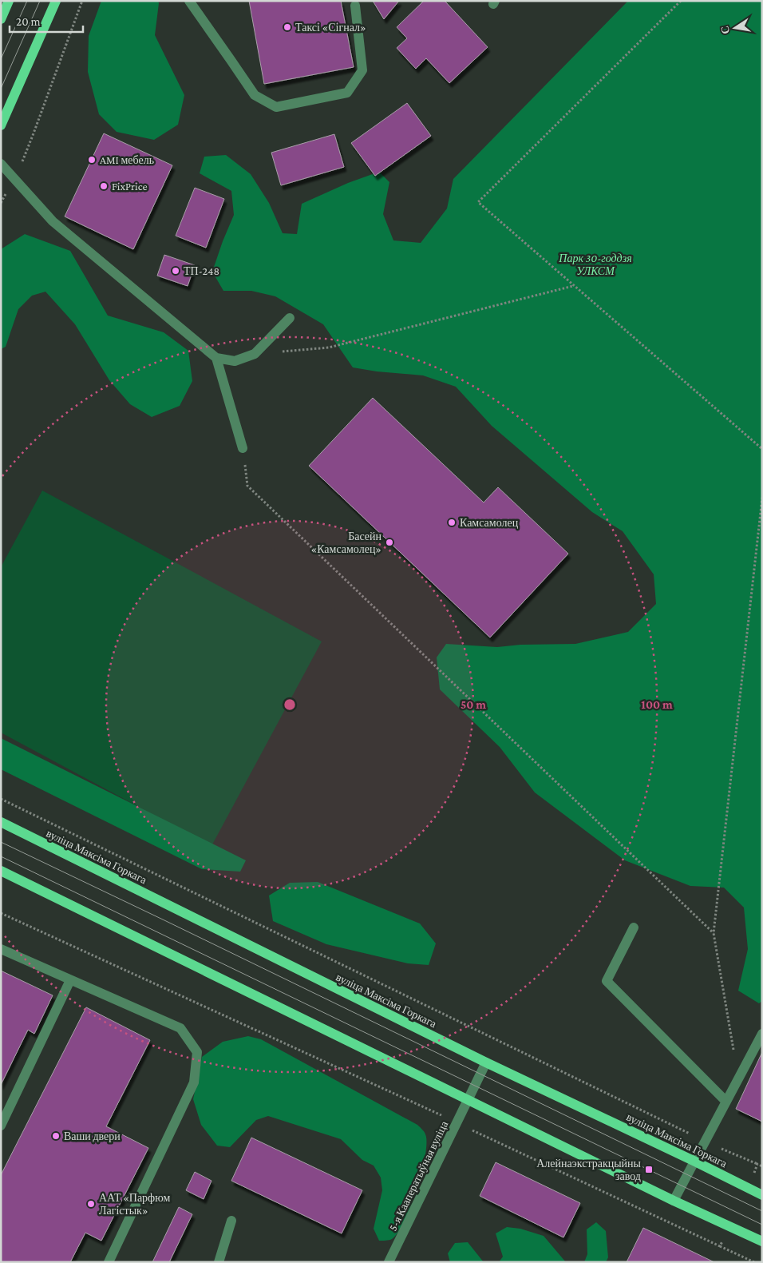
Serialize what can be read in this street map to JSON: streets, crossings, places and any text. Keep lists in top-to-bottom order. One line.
{"streets":{"main road":["вуліца Максіма Горкага"],"street":["5-я Кааператыўная вуліца"]},"crossings":[["вуліца Максіма Горкага","5-я Кааператыўная вуліца"]],"parks":["Парк 30-годдзя УЛКСМ"],"places":{"other":["Таксі «Сігнал»","AMI мебель","FixPrice","ТП-248","Камсамолец","Басейн «Камсамолец»","Ваши двери","ААТ «Парфюм Лагістык»"],"transit":["Алейнаэкстракцыйны завод"]},"scale_bar":"20 m","north":"left","rings":["50 m","100 m"]}
